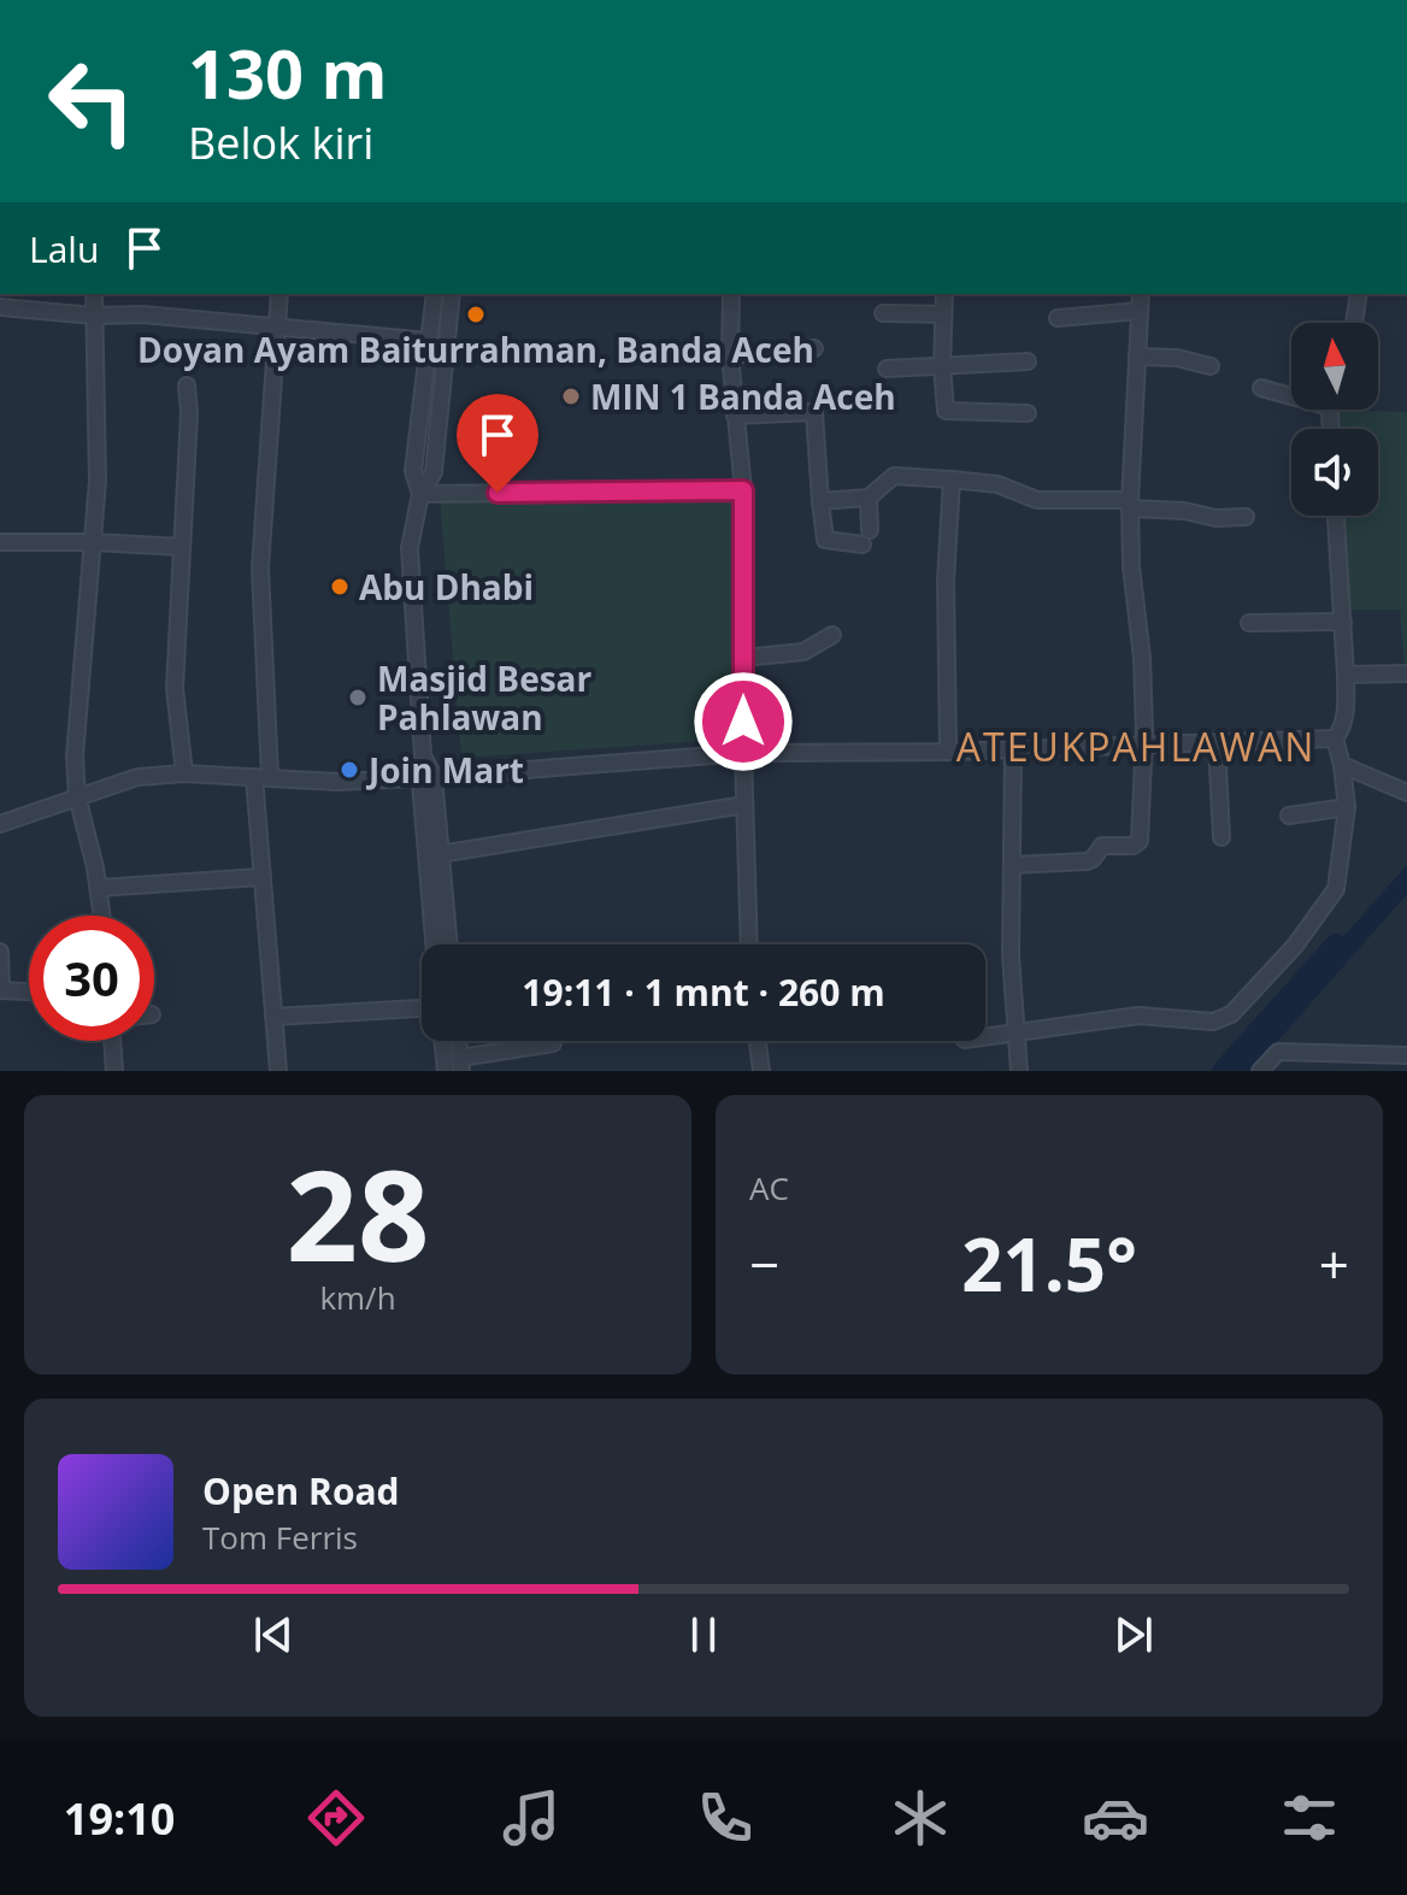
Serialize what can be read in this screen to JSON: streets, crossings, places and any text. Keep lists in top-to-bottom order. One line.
{"districts":["ATEUKPAHLAWAN"],"places":["Doyan Ayam Baiturrahman, Banda Aceh","MIN 1 Banda Aceh","Abu Dhabi","Masjid Besar Pahlawan","Join Mart"],"north":"top","page":{"turn":["130 m","Belok kiri"],"then":"Lalu","limit":"30","trip":"19:11 · 1 mnt · 260 m","tile":[["28","km/h"],"AC"],"heat":["−","21.5°","+"],"song":["Open Road","Tom Ferris"],"tabs":"19:10"}}
